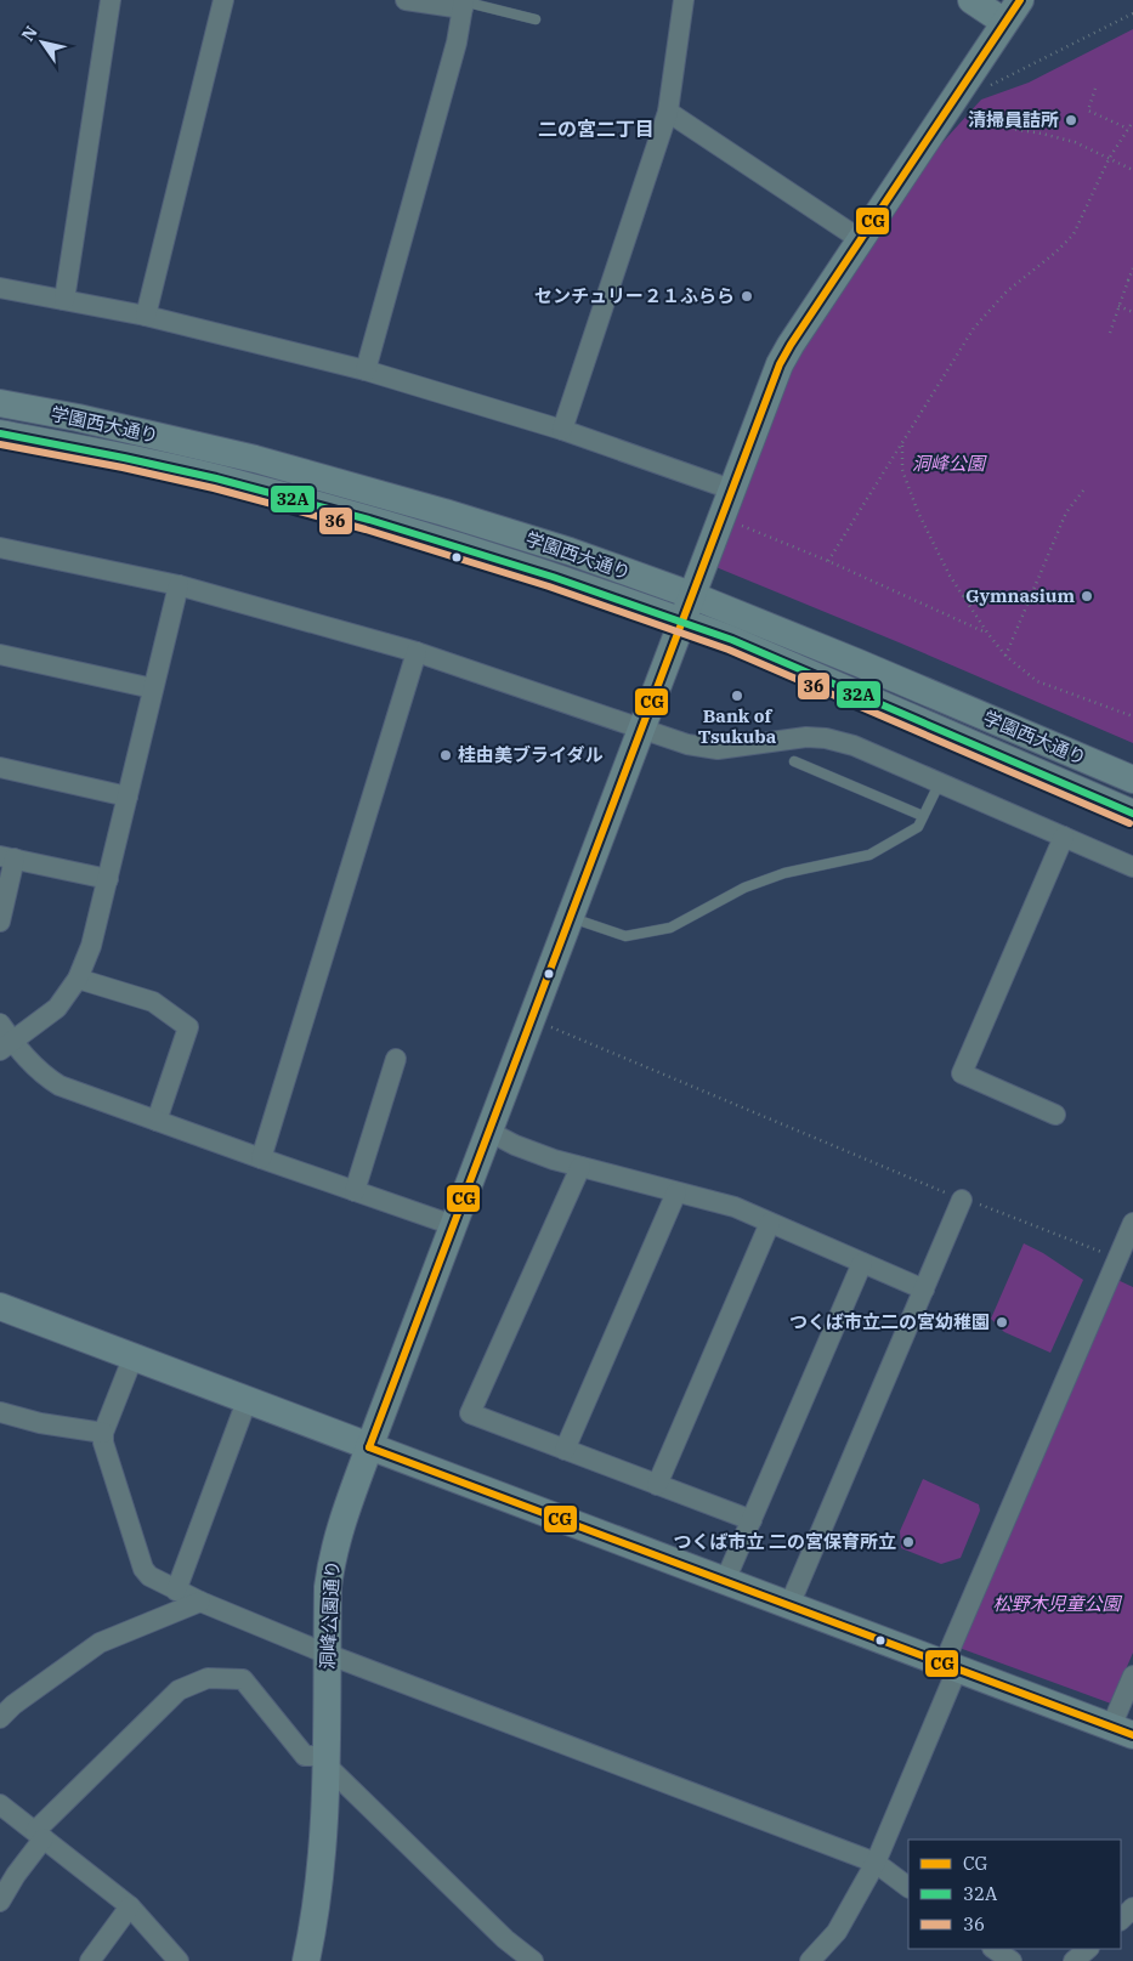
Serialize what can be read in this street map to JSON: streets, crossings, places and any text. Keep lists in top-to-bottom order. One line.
{"streets":{"street":["学園西大通り","洞峰公園通り"]},"crossings":[["学園西大通り","洞峰公園通り"]],"districts":["二の宮二丁目"],"parks":["洞峰公園","松野木児童公園"],"places":["清掃員詰所","センチュリー２１ふらら","Gymnasium","Bank of Tsukuba","桂由美ブライダル","つくば市立二の宮幼稚園","つくば市立 二の宮保育所立"],"lines":["transit line CG","transit line 32A","transit line 36"],"legend":["CG","32A","36"],"north":"top left"}
